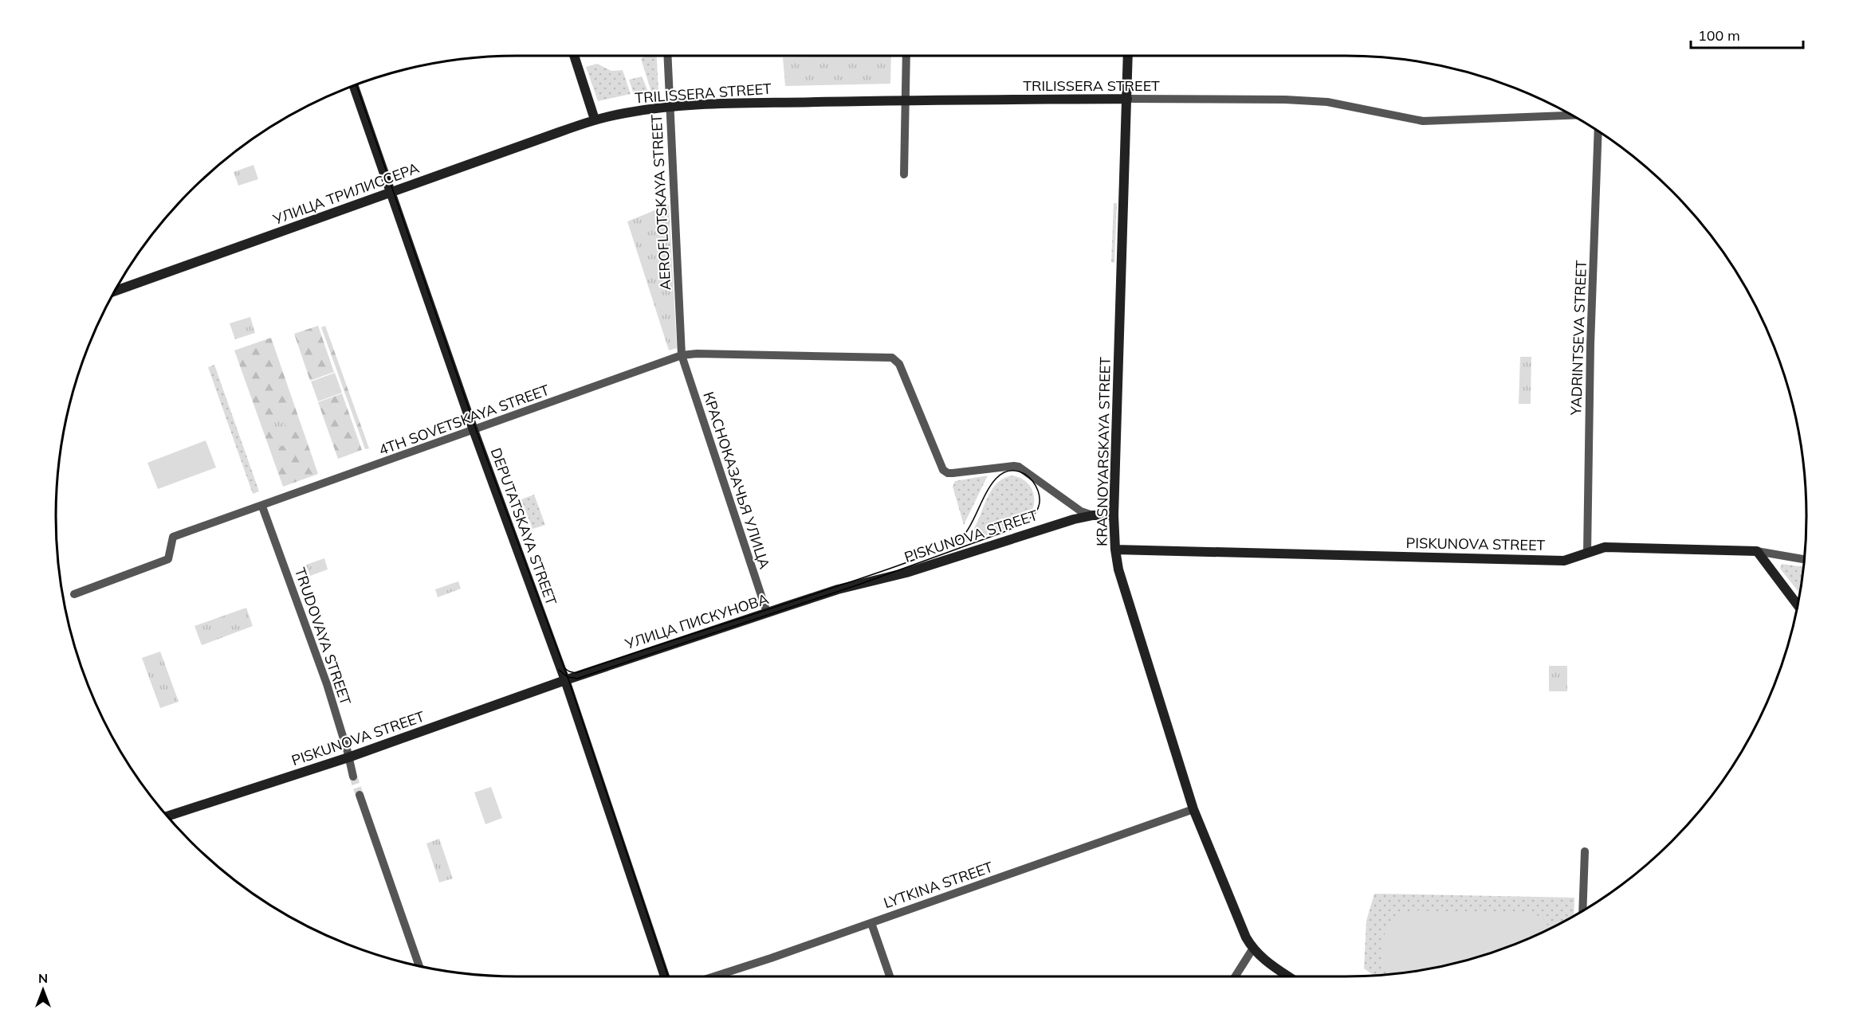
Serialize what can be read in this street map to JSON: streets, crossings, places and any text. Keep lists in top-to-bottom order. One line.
{"streets":{"street":["TRILISSERA STREET","УЛИЦА ТРИЛИССЕРА","AEROFLOTSKAYA STREET","YADRINTSEVA STREET","4TH SOVETSKAYA STREET","KRASNOYARSKAYA STREET","КРАСНОКАЗАЧЬЯ УЛИЦА","DEPUTATSKAYA STREET","PISKUNOVA STREET","УЛИЦА ПИСКУНОВА","TRUDOVAYA STREET","LYTKINA STREET"]},"crossings":[["TRILISSERA STREET","УЛИЦА ТРИЛИССЕРА"],["TRILISSERA STREET","AEROFLOTSKAYA STREET"],["TRILISSERA STREET","KRASNOYARSKAYA STREET"],["УЛИЦА ТРИЛИССЕРА","DEPUTATSKAYA STREET"],["AEROFLOTSKAYA STREET","4TH SOVETSKAYA STREET"],["AEROFLOTSKAYA STREET","КРАСНОКАЗАЧЬЯ УЛИЦА"],["YADRINTSEVA STREET","PISKUNOVA STREET"],["4TH SOVETSKAYA STREET","КРАСНОКАЗАЧЬЯ УЛИЦА"],["4TH SOVETSKAYA STREET","DEPUTATSKAYA STREET"],["4TH SOVETSKAYA STREET","PISKUNOVA STREET"],["4TH SOVETSKAYA STREET","TRUDOVAYA STREET"],["KRASNOYARSKAYA STREET","PISKUNOVA STREET"],["KRASNOYARSKAYA STREET","LYTKINA STREET"],["КРАСНОКАЗАЧЬЯ УЛИЦА","PISKUNOVA STREET"],["КРАСНОКАЗАЧЬЯ УЛИЦА","УЛИЦА ПИСКУНОВА"],["DEPUTATSKAYA STREET","PISKUNOVA STREET"],["DEPUTATSKAYA STREET","УЛИЦА ПИСКУНОВА"],["PISKUNOVA STREET","УЛИЦА ПИСКУНОВА"],["PISKUNOVA STREET","TRUDOVAYA STREET"]],"scale_bar":"100 m","north":"top"}
